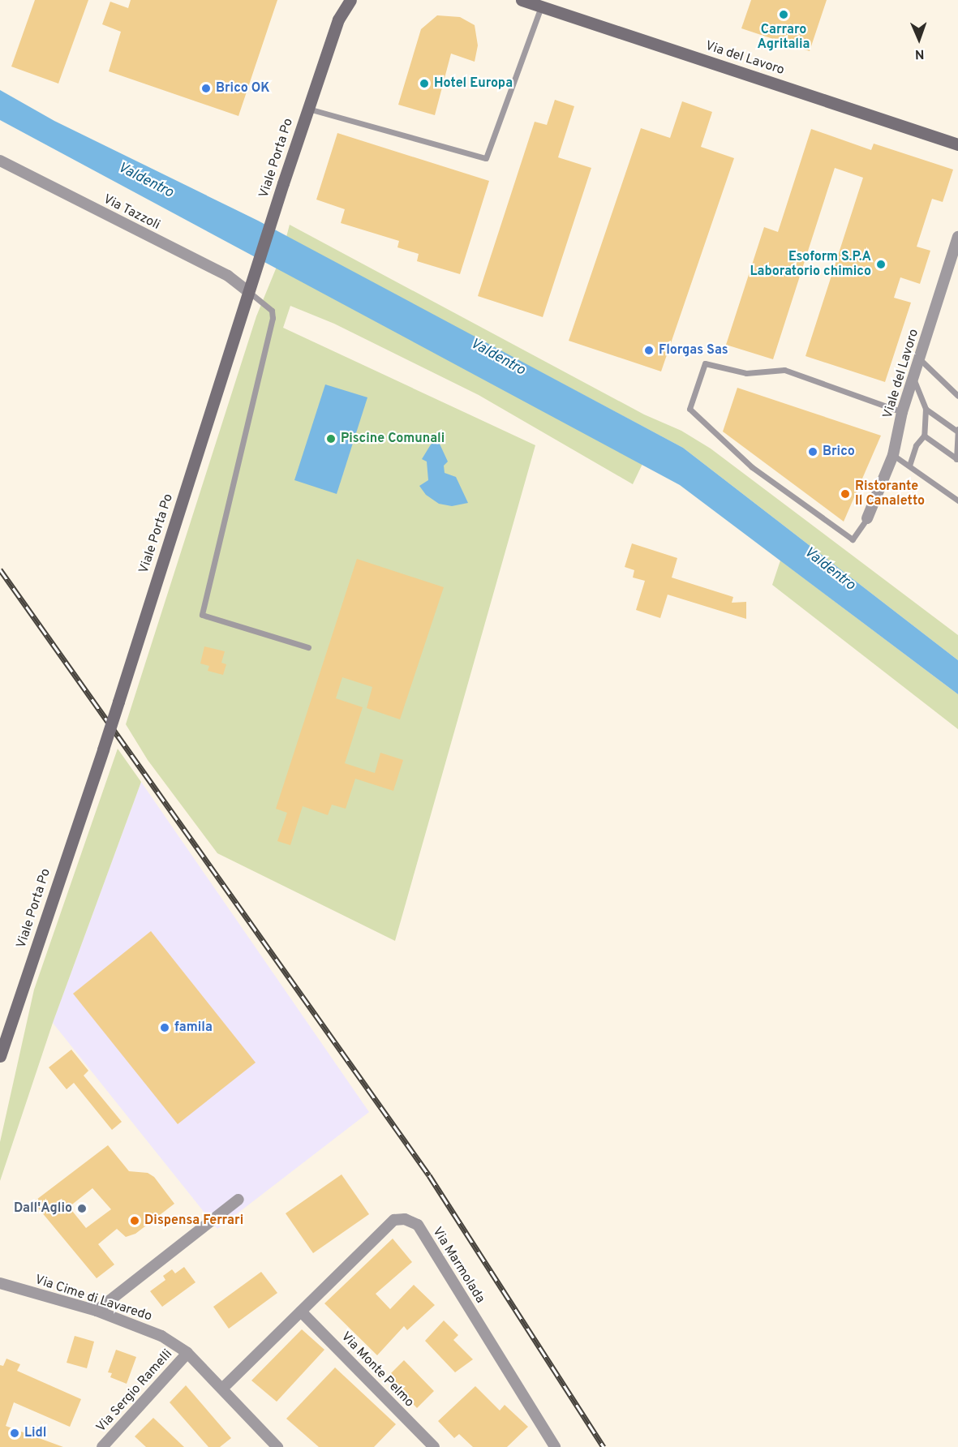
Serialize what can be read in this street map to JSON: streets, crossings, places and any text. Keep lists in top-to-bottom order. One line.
{"streets":{"main road":["Via del Lavoro","Viale Porta Po"],"street":["Via Tazzoli","Viale del Lavoro","Via Marmolada","Via Cime di Lavaredo","Via Monte Pelmo","Via Sergio Ramelli"]},"crossings":[["Viale Porta Po","Via Tazzoli"],["Via Marmolada","Via Cime di Lavaredo"],["Via Marmolada","Via Monte Pelmo"],["Via Cime di Lavaredo","Via Sergio Ramelli"]],"water":["Valdentro"],"places":["Carraro Agritalia","Hotel Europa","Brico OK","Esoform S.P.A Laboratorio chimico","Florgas Sas","Piscine Comunali","Brico","Ristorante Il Canaletto","famila","Dall'Aglio","Dispensa Ferrari","Lidl"],"north":"bottom"}
